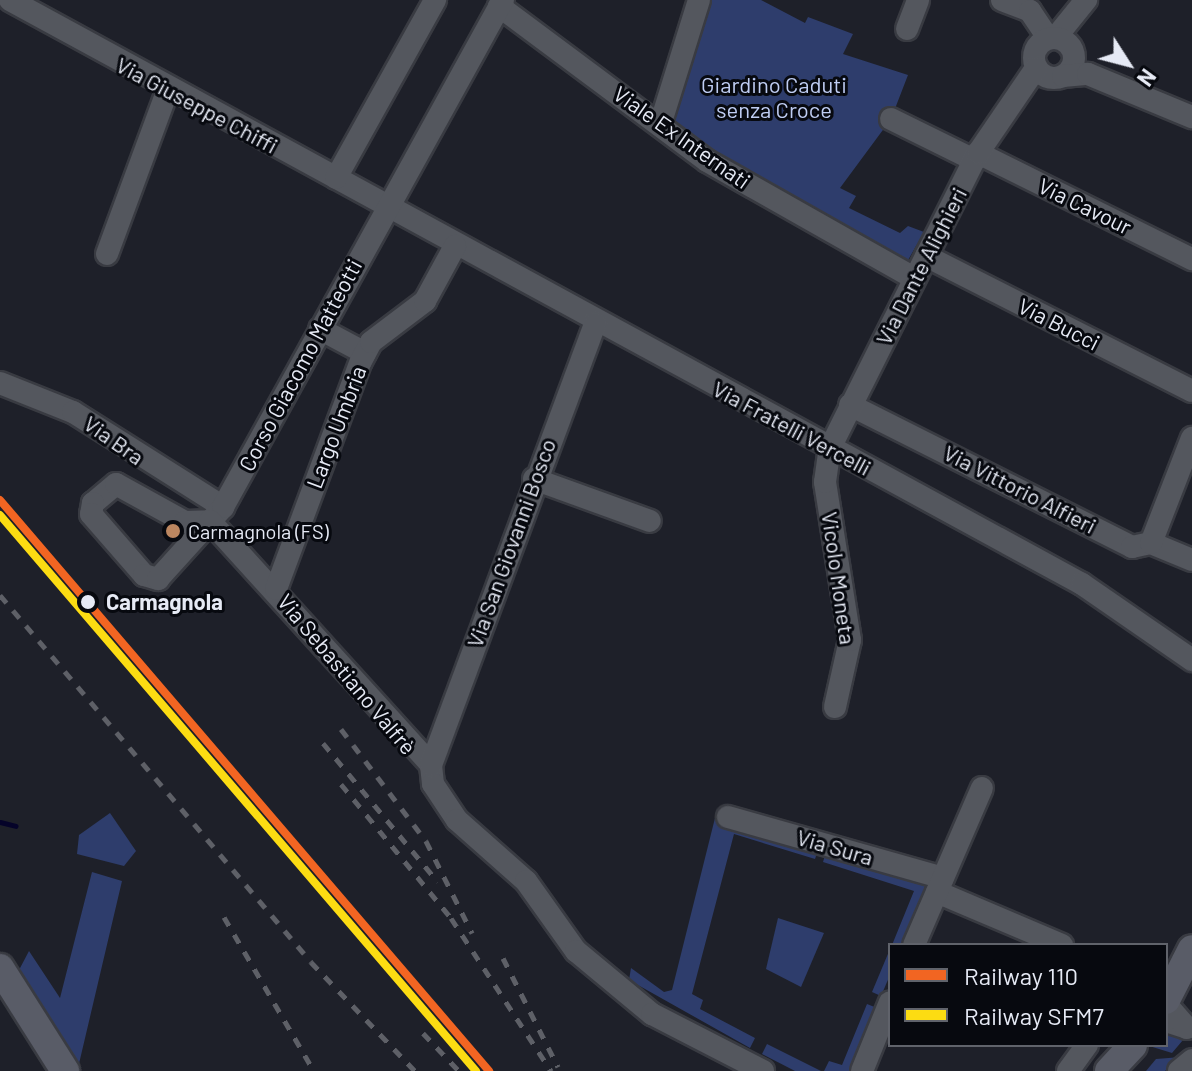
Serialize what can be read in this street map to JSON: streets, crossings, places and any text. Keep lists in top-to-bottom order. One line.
{"streets":{"street":["Via Giuseppe Chiffi","Viale Ex Internati","Via Cavour","Via Dante Alighieri","Via Bucci","Corso Giacomo Matteotti","Largo Umbria","Via Fratelli Vercelli","Via Bra","Via Vittorio Alfieri","Via San Giovanni Bosco","Vicolo Moneta","Via Sebastiano Valfrè","Via Sura"]},"crossings":[["Via Giuseppe Chiffi","Corso Giacomo Matteotti"],["Via Giuseppe Chiffi","Via Fratelli Vercelli"],["Viale Ex Internati","Via Dante Alighieri"],["Viale Ex Internati","Corso Giacomo Matteotti"],["Via Cavour","Via Dante Alighieri"],["Via Dante Alighieri","Via Bucci"],["Via Dante Alighieri","Via Fratelli Vercelli"],["Via Dante Alighieri","Via Vittorio Alfieri"],["Via Dante Alighieri","Vicolo Moneta"],["Corso Giacomo Matteotti","Via Fratelli Vercelli"],["Corso Giacomo Matteotti","Via Bra"],["Corso Giacomo Matteotti","Via Sebastiano Valfrè"],["Largo Umbria","Via Fratelli Vercelli"],["Largo Umbria","Via Sebastiano Valfrè"],["Via Fratelli Vercelli","Via San Giovanni Bosco"],["Via Fratelli Vercelli","Vicolo Moneta"],["Via Bra","Via Sebastiano Valfrè"],["Via San Giovanni Bosco","Via Sebastiano Valfrè"]],"parks":["Giardino Caduti senza Croce"],"places":["Carmagnola (FS)","Carmagnola"],"lines":["rail line 110","rail line SFM7"],"legend":["Railway 110","Railway SFM7"],"north":"bottom right"}
